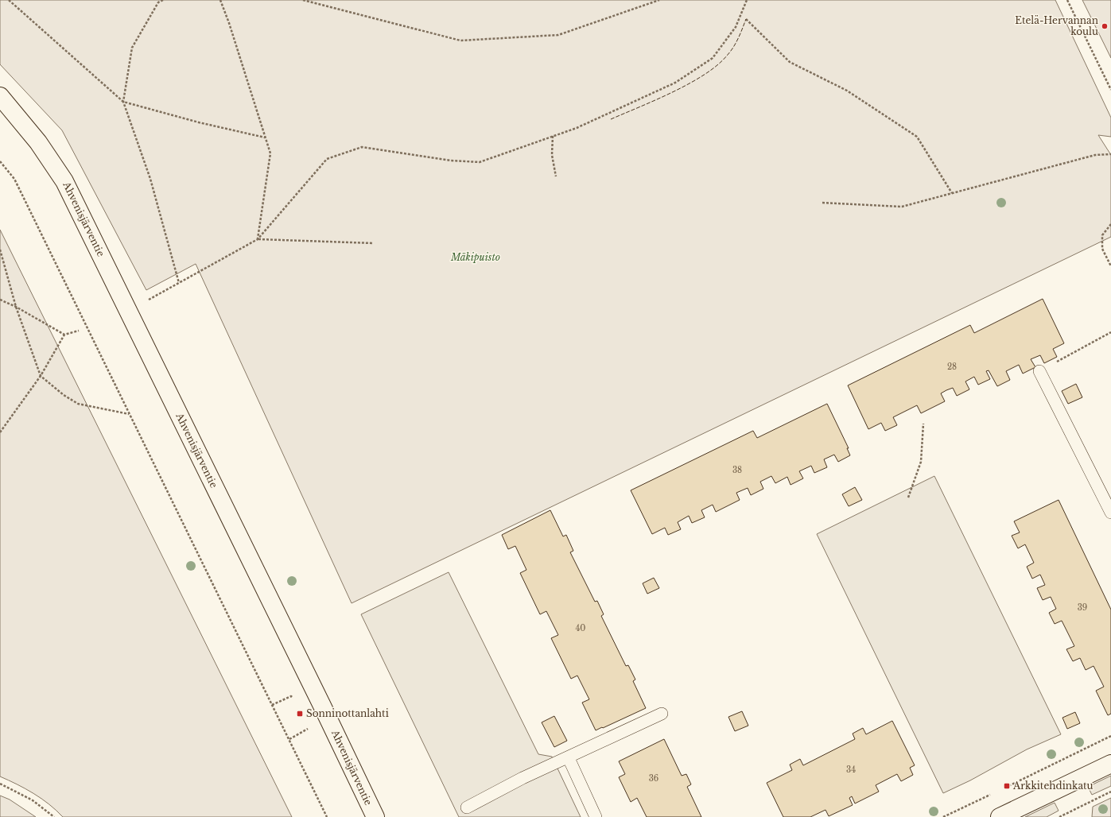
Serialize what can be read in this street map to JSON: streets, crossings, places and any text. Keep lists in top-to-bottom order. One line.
{"streets":{"main road":["Ahvenisjärventie"]},"parks":["Mäkipuisto"],"places":{"other":["Etelä-Hervannan koulu"],"transit":["Sonninottanlahti","Arkkitehdinkatu"]},"house_numbers":["28","38","39","40","34","36"]}
